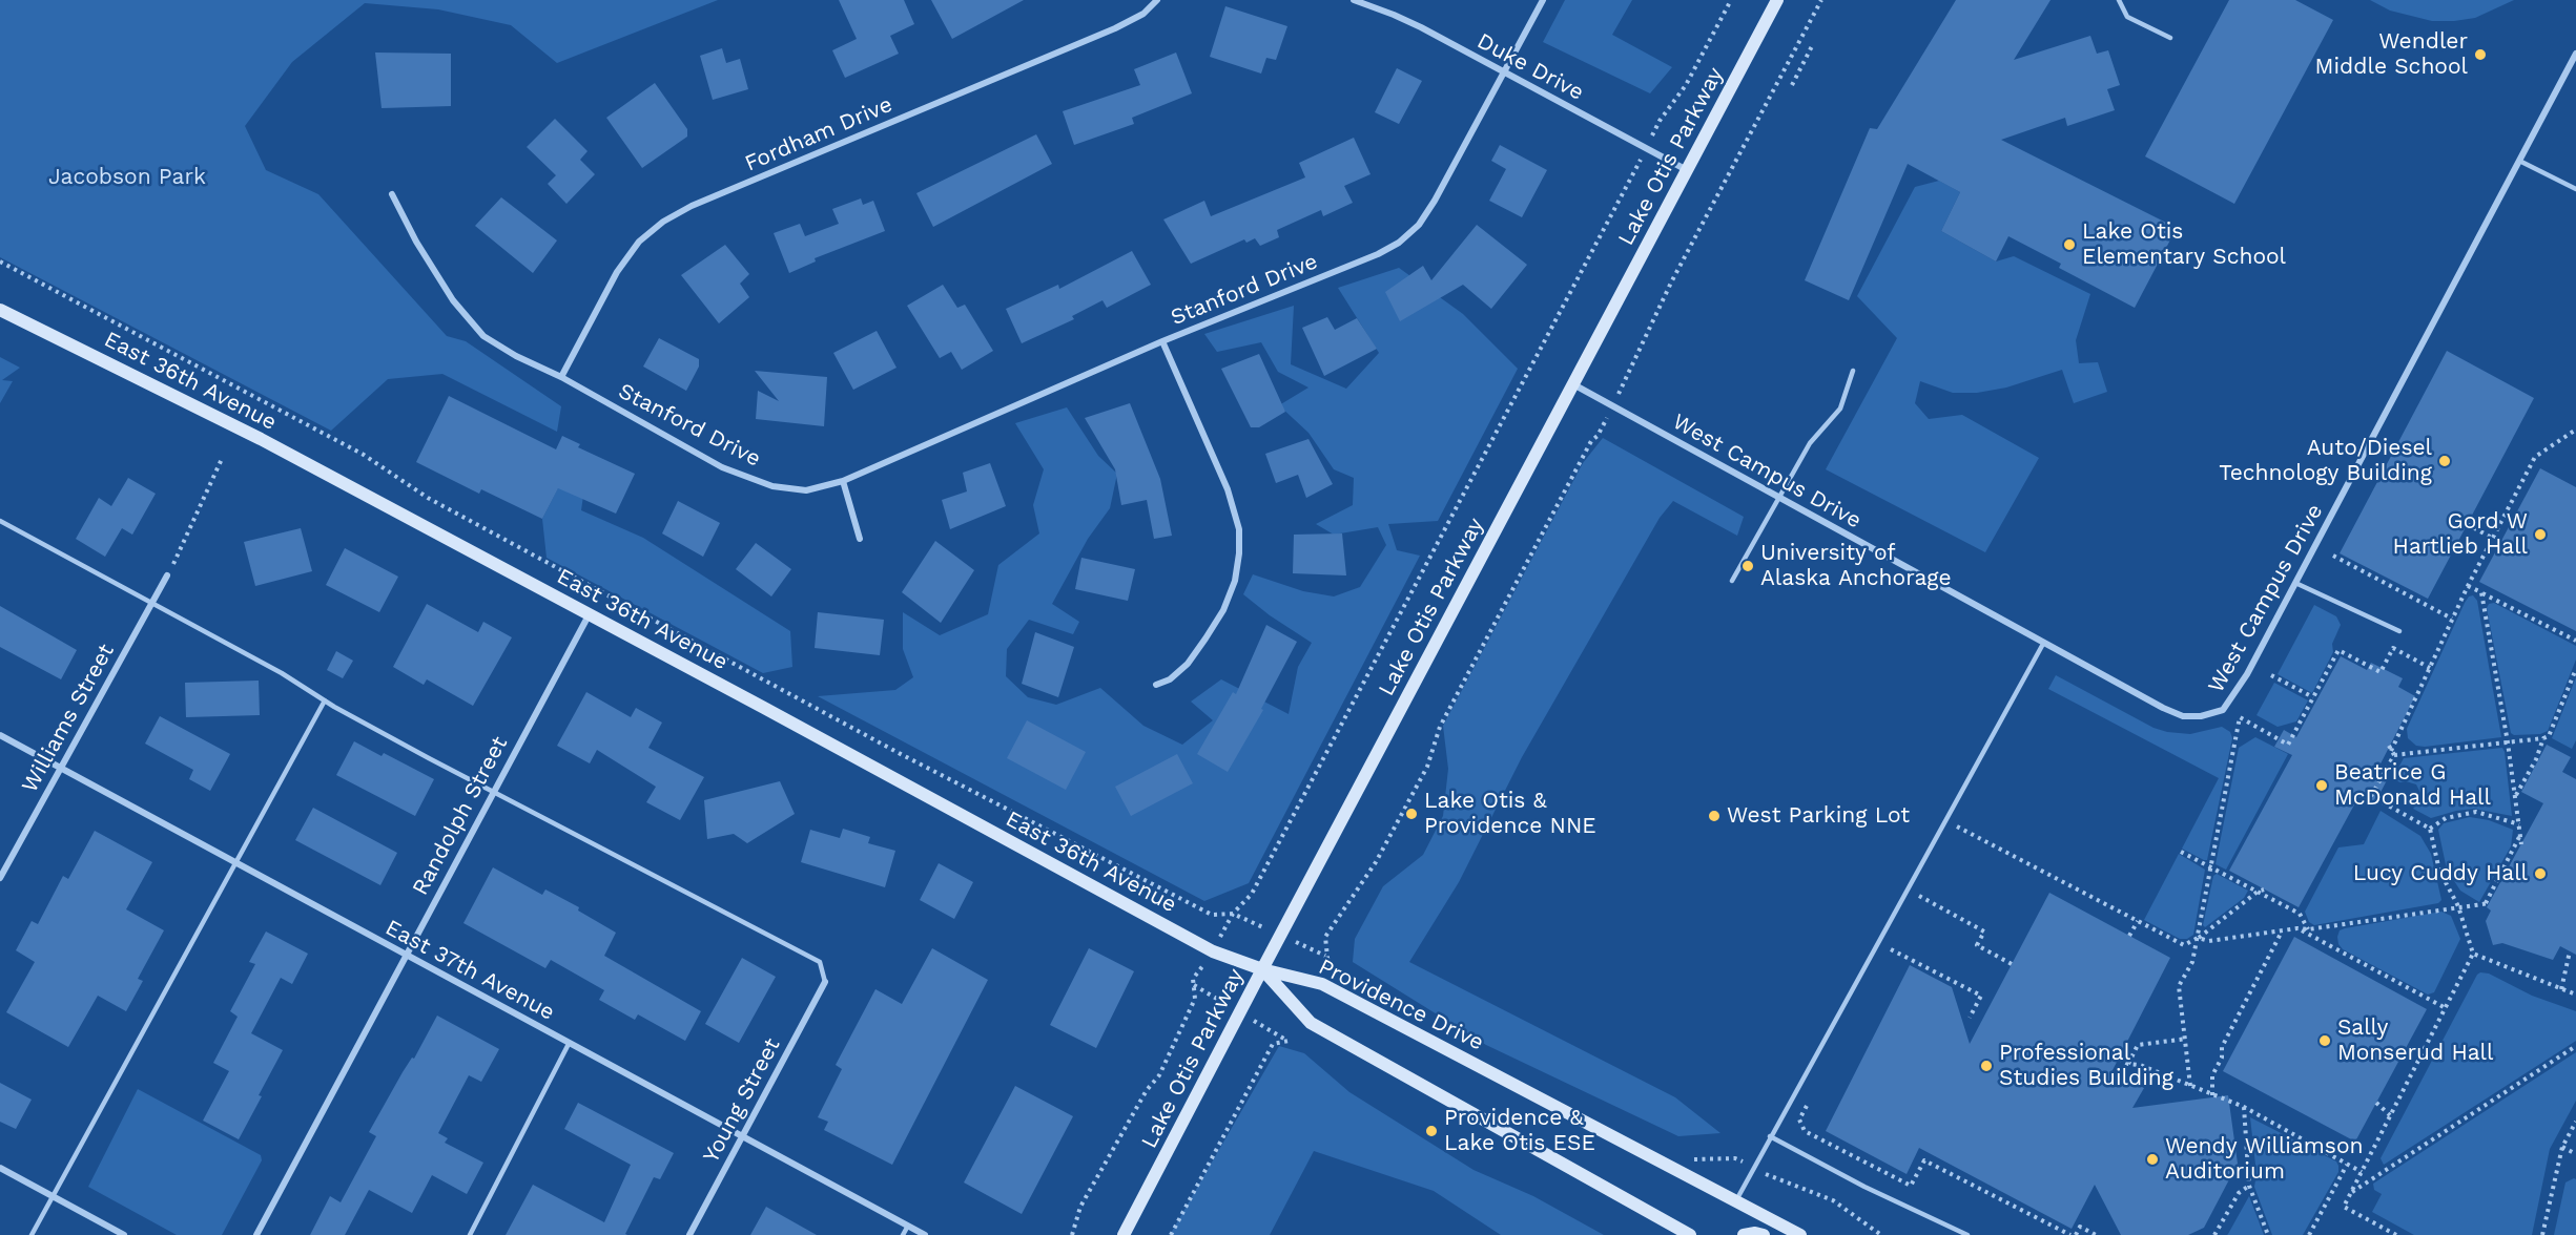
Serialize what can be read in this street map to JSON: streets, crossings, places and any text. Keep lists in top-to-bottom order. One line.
{"streets":{"main road":["Lake Otis Parkway","East 36th Avenue","Providence Drive"],"street":["Duke Drive","Fordham Drive","Stanford Drive","West Campus Drive","Williams Street","Randolph Street","East 37th Avenue","Young Street"]},"crossings":[["Duke Drive","Lake Otis Parkway"],["Duke Drive","Stanford Drive"],["Fordham Drive","Stanford Drive"],["Lake Otis Parkway","East 36th Avenue"],["Lake Otis Parkway","West Campus Drive"],["Lake Otis Parkway","Providence Drive"],["East 36th Avenue","Randolph Street"],["East 36th Avenue","Providence Drive"],["Williams Street","East 37th Avenue"],["Randolph Street","East 37th Avenue"],["East 37th Avenue","Young Street"]],"parks":["Jacobson Park"],"places":["Wendler Middle School","Lake Otis Elementary School","Auto/Diesel Technology Building","Gord W Hartlieb Hall","University of Alaska Anchorage","Beatrice G McDonald Hall","Lake Otis & Providence NNE","West Parking Lot","Lucy Cuddy Hall","Sally Monserud Hall","Professional Studies Building","Providence & Lake Otis ESE","Wendy Williamson Auditorium"]}
